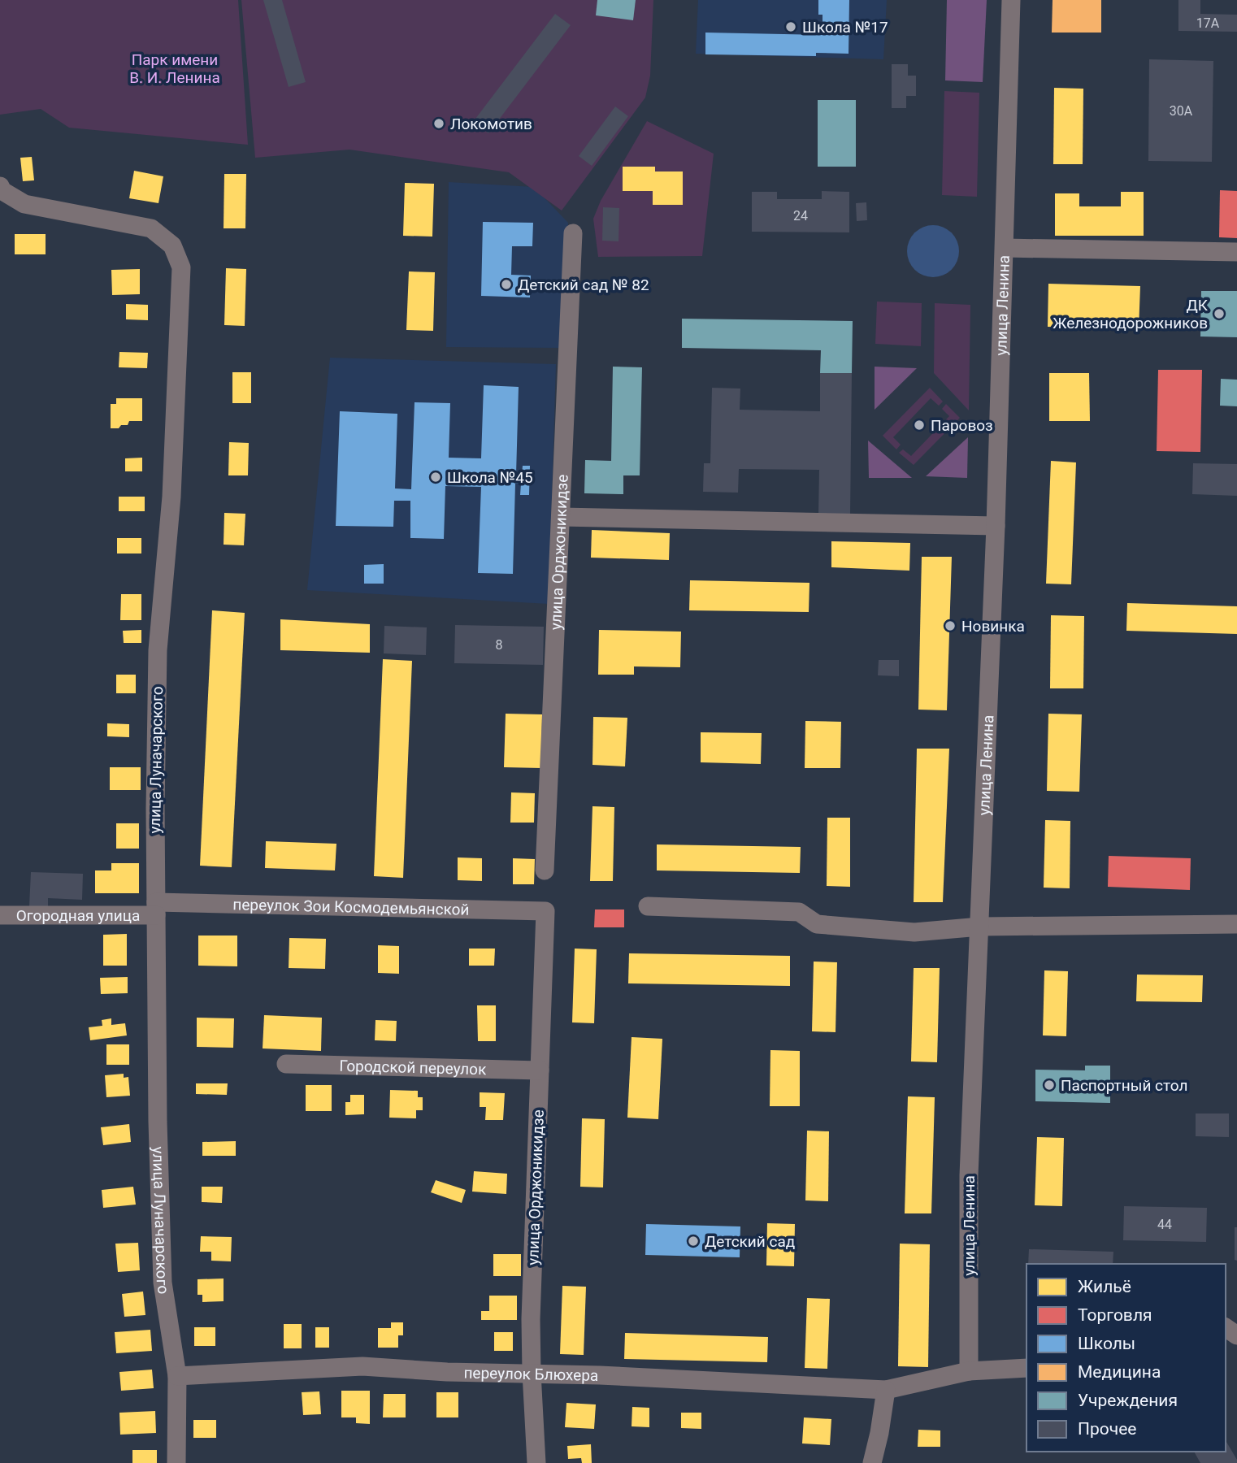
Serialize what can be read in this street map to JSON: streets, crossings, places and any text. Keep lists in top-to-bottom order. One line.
{"streets":{"street":["улица Ленина","улица Орджоникидзе","улица Луначарского","переулок Зои Космодемьянской","Огородная улица","Городской переулок","переулок Блюхера"]},"crossings":[["улица Орджоникидзе","переулок Зои Космодемьянской"],["улица Орджоникидзе","Городской переулок"],["улица Орджоникидзе","переулок Блюхера"],["улица Луначарского","переулок Зои Космодемьянской"],["улица Луначарского","Огородная улица"],["улица Луначарского","переулок Блюхера"],["переулок Зои Космодемьянской","Огородная улица"]],"parks":["Парк имени В. И. Ленина"],"places":["Школа №17","Локомотив","Детский сад № 82","ДК Железнодорожников","Паровоз","Школа №45","Новинка","Паспортный стол","Детский сад"],"house_numbers":["17А","30А","24","8","44"],"legend":["Жильё","Торговля","Школы","Медицина","Учреждения","Прочее"]}
